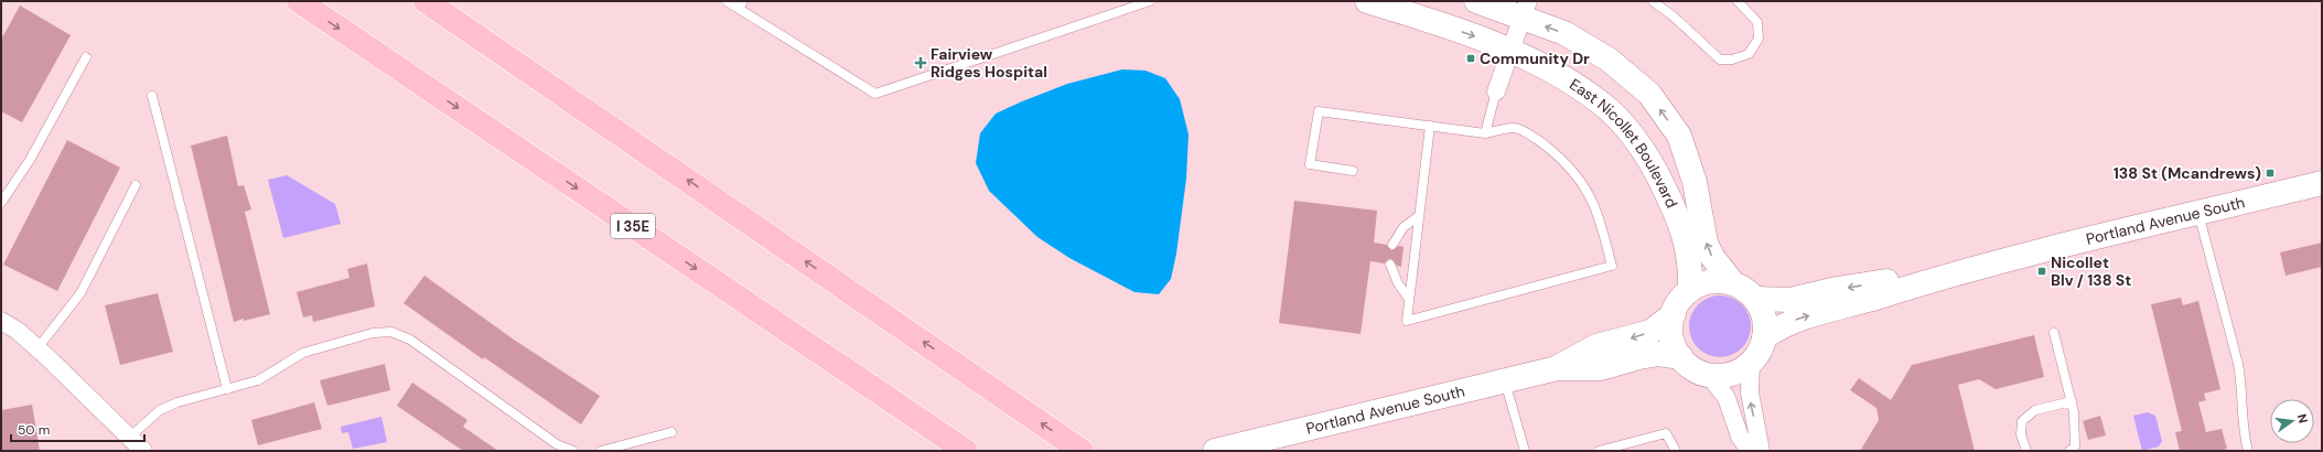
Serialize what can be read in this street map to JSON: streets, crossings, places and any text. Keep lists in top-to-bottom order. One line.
{"streets":{"highway":["I 35E"],"street":["East Nicollet Boulevard","Portland Avenue South"]},"crossings":[["East Nicollet Boulevard","Portland Avenue South"]],"places":{"transit":["Community Dr","138 St (Mcandrews)","Nicollet Blv / 138 St"],"health":["Fairview Ridges Hospital"]},"scale_bar":"50 m","north":"right"}
